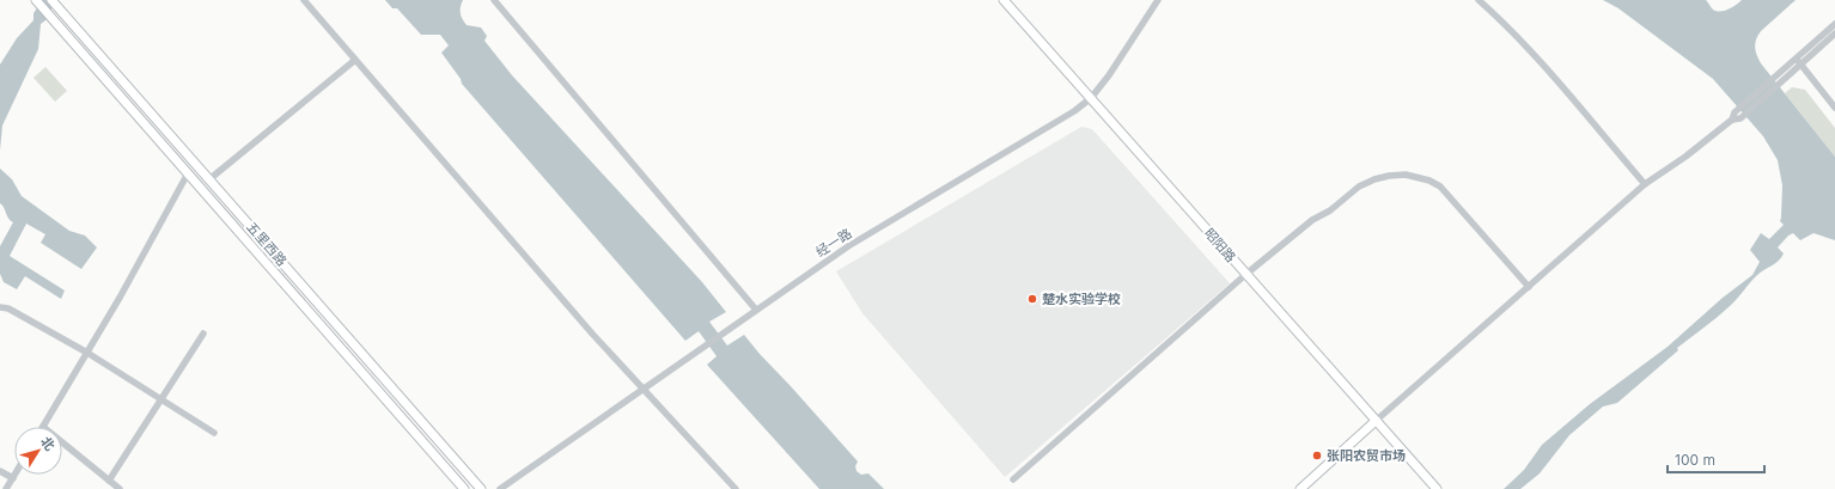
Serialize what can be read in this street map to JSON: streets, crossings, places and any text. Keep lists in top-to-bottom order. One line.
{"streets":{"main road":["五里西路","昭阳路"],"street":["经一路"]},"crossings":[["经一路","昭阳路"]],"places":["楚水实验学校","张阳农贸市场"],"scale_bar":"100 m","north":"top right"}
